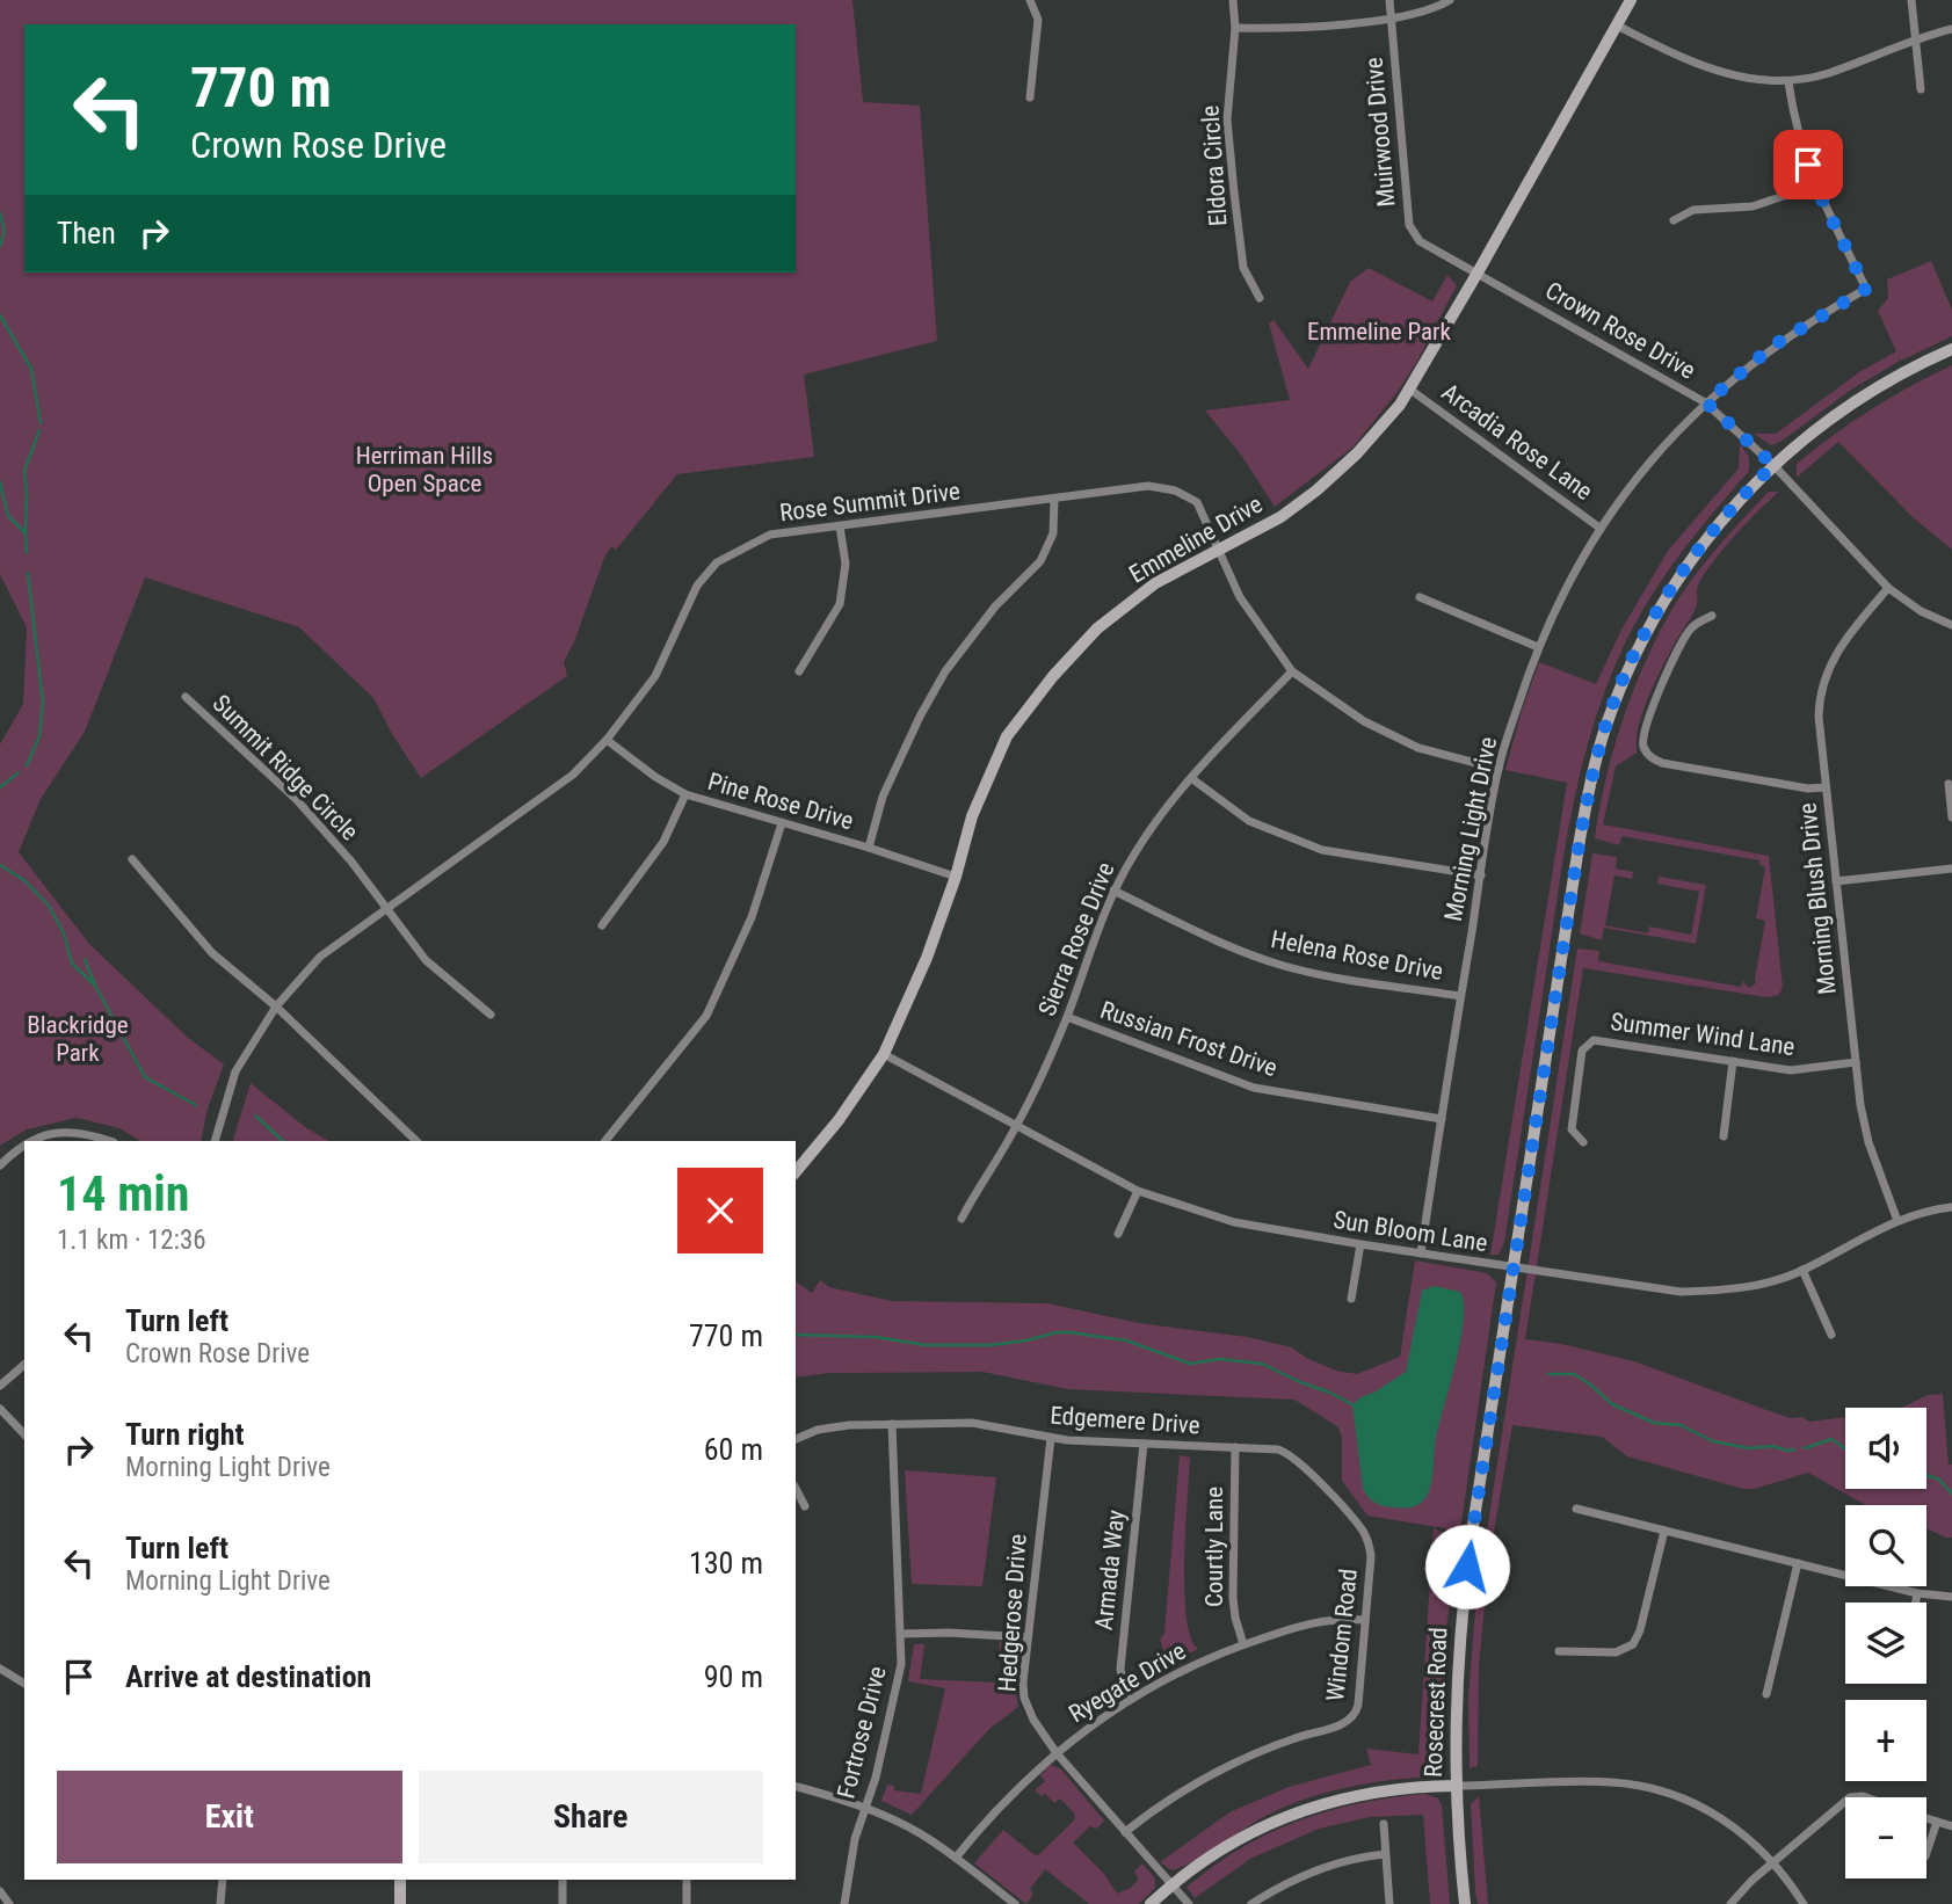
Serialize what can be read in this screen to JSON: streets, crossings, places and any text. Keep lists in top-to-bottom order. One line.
{"streets":{"street":["Muirwood Drive","Eldora Circle","Crown Rose Drive","Arcadia Rose Lane","Rose Summit Drive","Emmeline Drive","Summit Ridge Circle","Pine Rose Drive","Morning Light Drive","Morning Blush Drive","Sierra Rose Drive","Helena Rose Drive","Summer Wind Lane","Russian Frost Drive","Sun Bloom Lane","Edgemere Drive","Courtly Lane","Armada Way","Hedgerose Drive","Windom Road","Ryegate Drive","Rosecrest Road","Fortrose Drive"]},"crossings":[["Muirwood Drive","Crown Rose Drive"],["Muirwood Drive","Emmeline Drive"],["Crown Rose Drive","Emmeline Drive"],["Crown Rose Drive","Morning Light Drive"],["Crown Rose Drive","Morning Blush Drive"],["Crown Rose Drive","Rosecrest Road"],["Arcadia Rose Lane","Emmeline Drive"],["Arcadia Rose Lane","Morning Light Drive"],["Rose Summit Drive","Emmeline Drive"],["Rose Summit Drive","Summit Ridge Circle"],["Rose Summit Drive","Pine Rose Drive"],["Rose Summit Drive","Morning Light Drive"],["Rose Summit Drive","Sierra Rose Drive"],["Emmeline Drive","Pine Rose Drive"],["Emmeline Drive","Sun Bloom Lane"],["Morning Light Drive","Helena Rose Drive"],["Morning Light Drive","Russian Frost Drive"],["Morning Light Drive","Sun Bloom Lane"],["Morning Blush Drive","Summer Wind Lane"],["Morning Blush Drive","Sun Bloom Lane"],["Sierra Rose Drive","Helena Rose Drive"],["Sierra Rose Drive","Russian Frost Drive"],["Sierra Rose Drive","Sun Bloom Lane"],["Sun Bloom Lane","Rosecrest Road"],["Edgemere Drive","Courtly Lane"],["Edgemere Drive","Armada Way"],["Edgemere Drive","Hedgerose Drive"],["Edgemere Drive","Windom Road"],["Edgemere Drive","Fortrose Drive"],["Courtly Lane","Ryegate Drive"],["Armada Way","Ryegate Drive"],["Hedgerose Drive","Windom Road"],["Hedgerose Drive","Ryegate Drive"],["Windom Road","Ryegate Drive"]],"parks":["Emmeline Park","Herriman Hills Open Space","Blackridge Park"],"page":{"turn":["770 m","Crown Rose Drive"],"then":"Then","heading":["14 min","1.1 km · 12:36"],"list":[{"name":"Turn left","note":"Crown Rose Drive","value":"770 m"},{"name":"Turn right","note":"Morning Light Drive","value":"60 m"},{"name":"Turn left","note":"Morning Light Drive","value":"130 m"},{"name":"Arrive at destination","value":"90 m"}],"map_buttons":["+","−"],"buttons":["Exit","Share"]}}
